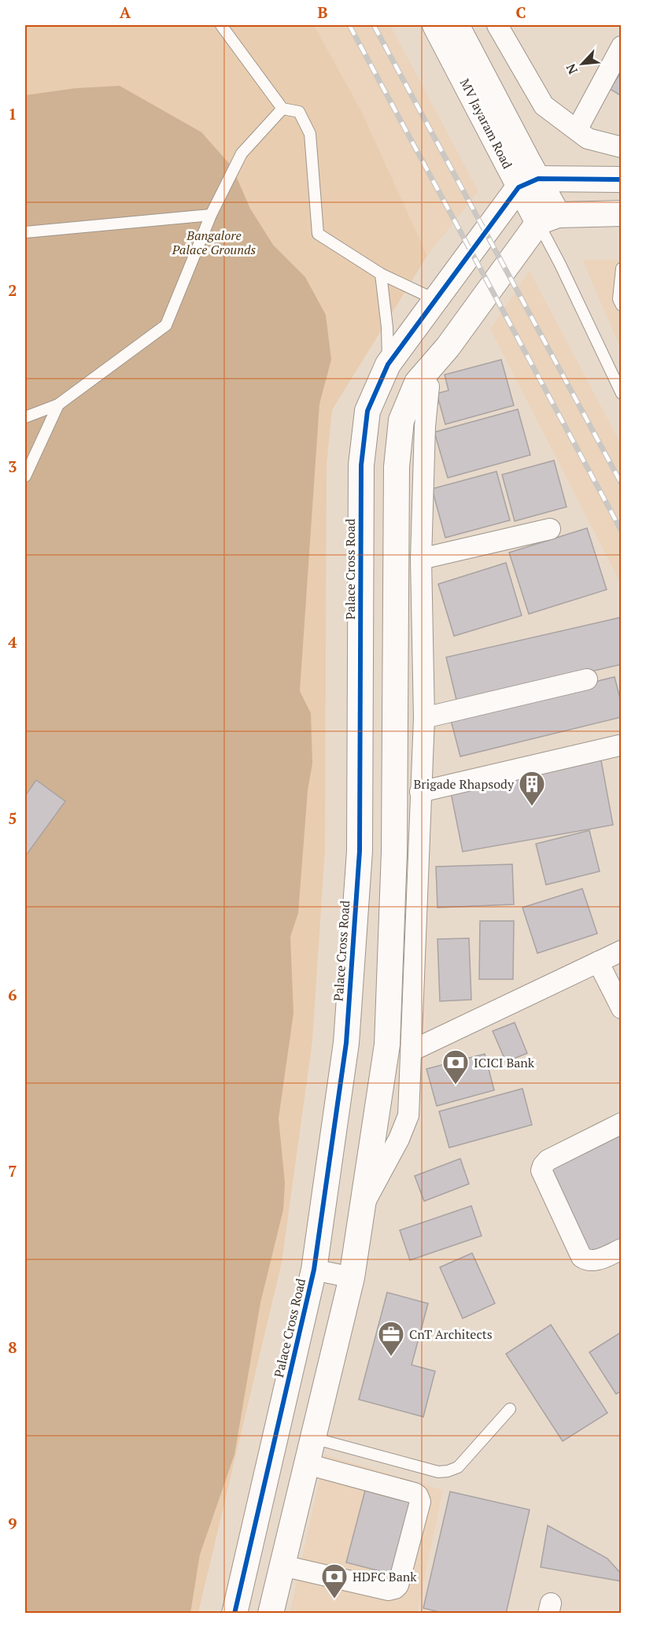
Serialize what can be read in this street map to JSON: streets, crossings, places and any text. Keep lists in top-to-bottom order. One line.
{"streets":{"street":["MV Jayaram Road","Palace Cross Road"]},"crossings":[["MV Jayaram Road","Palace Cross Road"]],"parks":["Bangalore Palace Grounds"],"places":{"building":["Brigade Rhapsody"],"bank":["ICICI Bank","HDFC Bank"],"office":["CnT Architects"]},"north":"bottom left","grid":{"columns":["A","B","C"],"rows":["1","2","3","4","5","6","7","8","9"]}}
